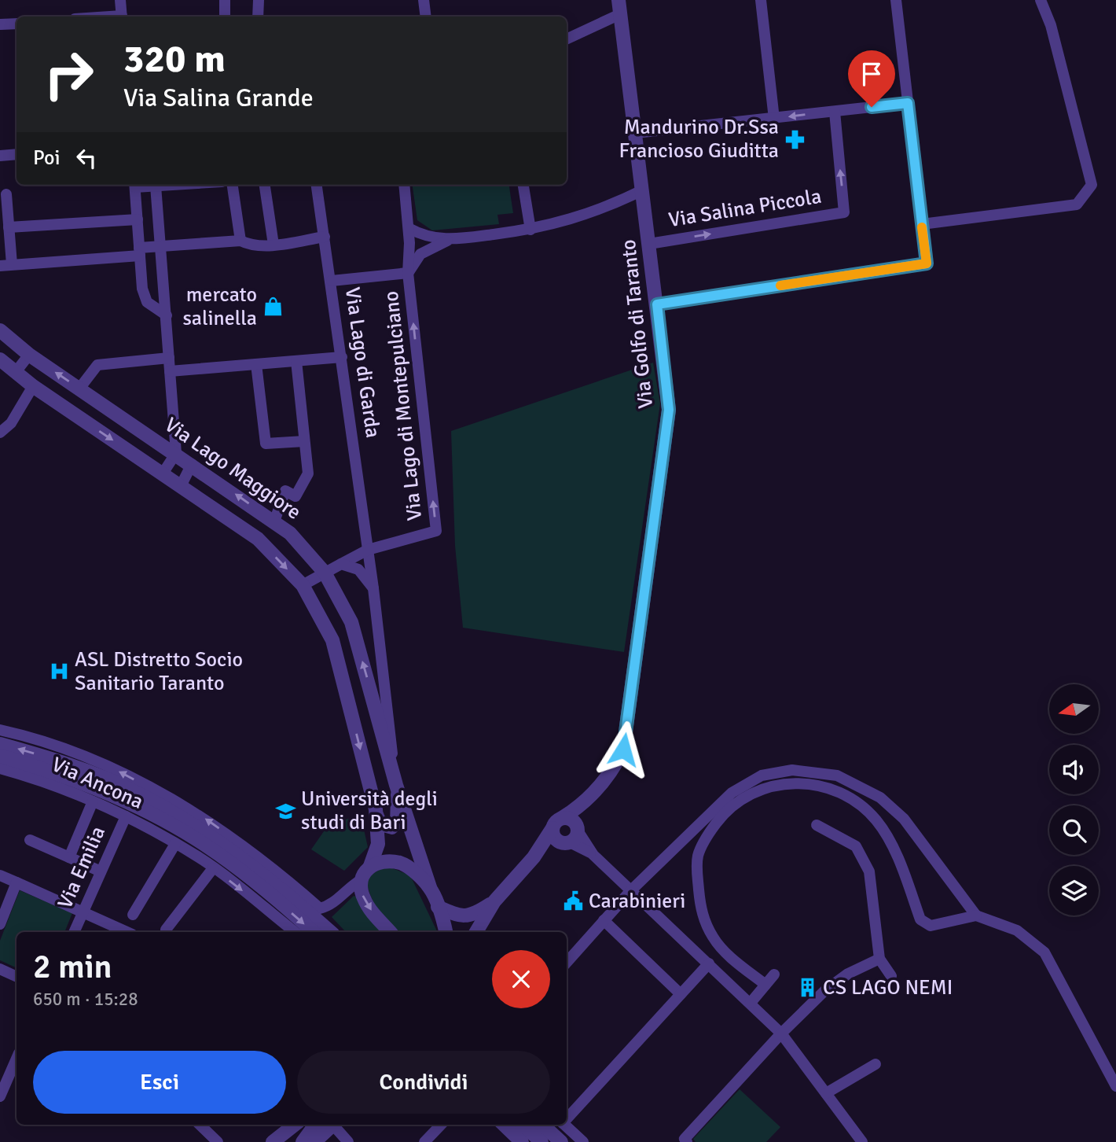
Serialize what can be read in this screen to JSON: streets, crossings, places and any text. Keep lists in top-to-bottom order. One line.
{"streets":{"street":["Via Salina Piccola","Via Golfo di Taranto","Via Lago di Garda","Via Lago di Montepulciano","Via Lago Maggiore","Via Ancona","Via Emilia"]},"crossings":[["Via Salina Piccola","Via Golfo di Taranto"],["Via Lago di Garda","Via Lago di Montepulciano"],["Via Lago di Garda","Via Lago Maggiore"],["Via Lago Maggiore","Via Ancona"],["Via Ancona","Via Emilia"]],"one_way":["Via Lago di Montepulciano"],"places":{"pharmacy":["Mandurino Dr.Ssa Francioso Giuditta"],"shop":["mercato salinella"],"hospital":["ASL Distretto Socio Sanitario Taranto"],"school or university":["Università degli studi di Bari"],"public building":["Carabinieri"],"building":["CS LAGO NEMI"]},"north":"left","page":{"turn":["320 m","Via Salina Grande"],"then":"Poi","heading":["2 min","650 m · 15:28"],"buttons":["Esci","Condividi"]}}
